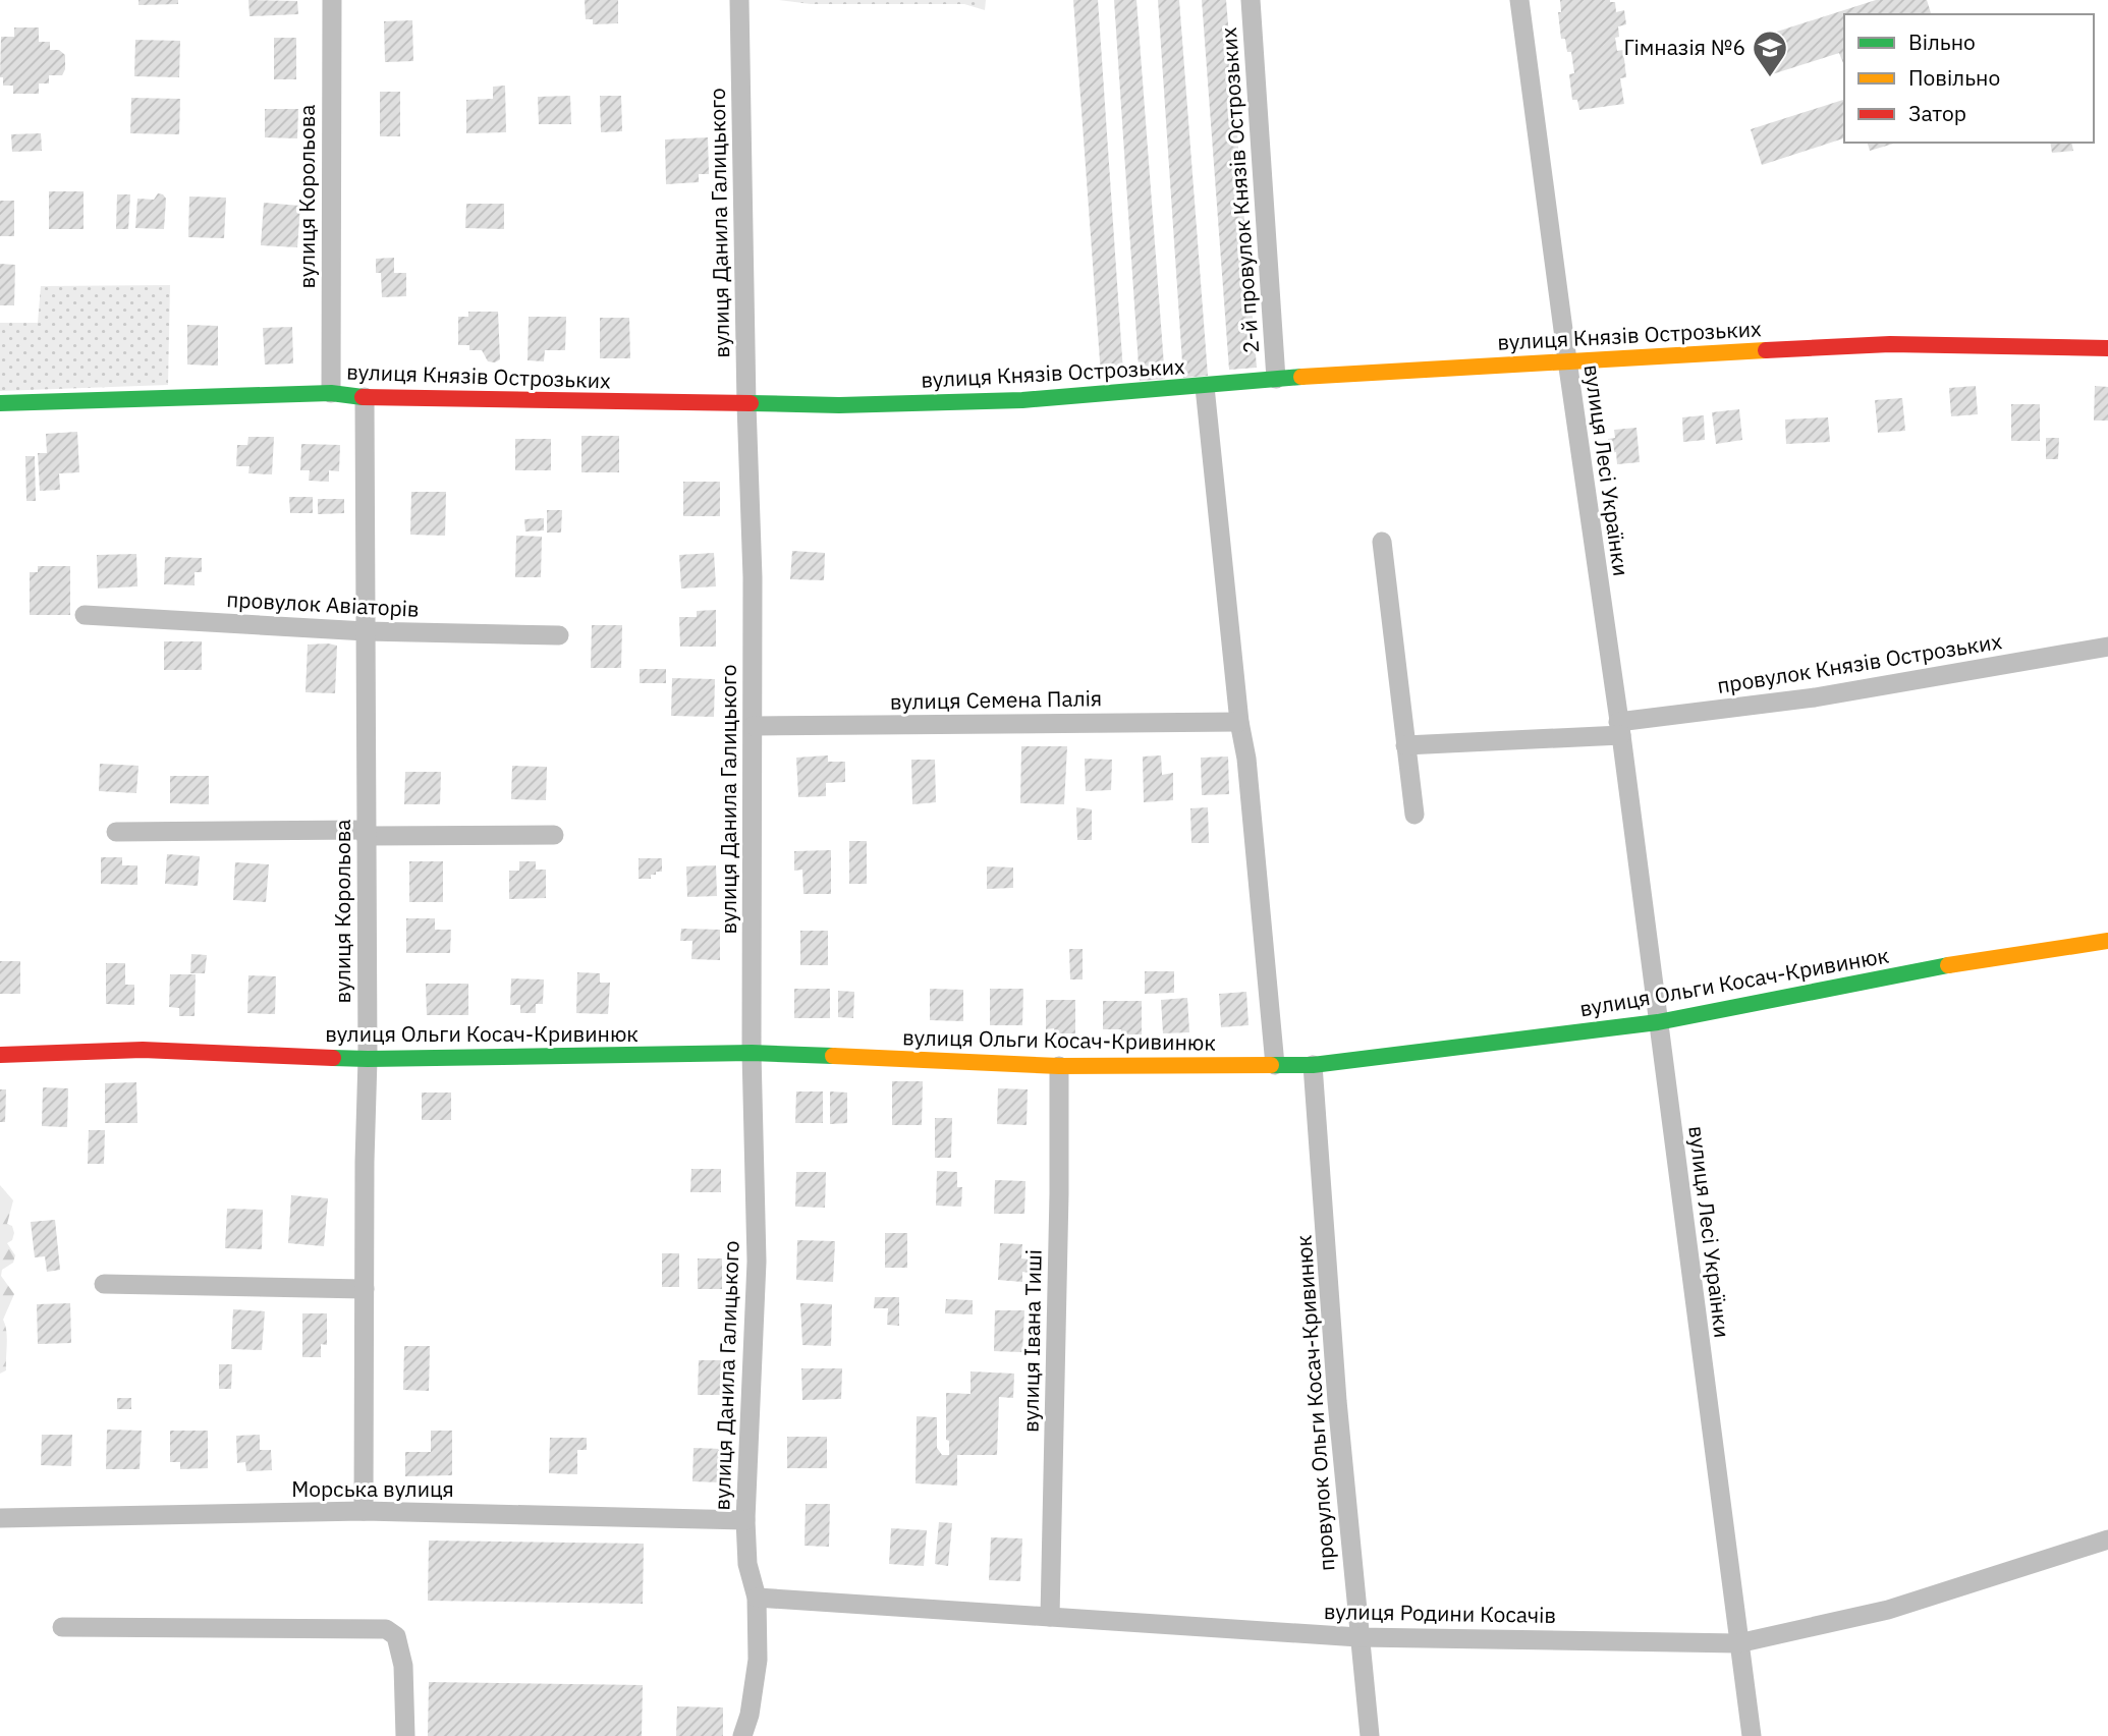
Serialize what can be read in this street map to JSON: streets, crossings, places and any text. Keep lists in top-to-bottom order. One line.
{"streets":{"street":["2-й провулок Князів Острозьких","вулиця Корольова","вулиця Данила Галицького","вулиця Князів Острозьких","вулиця Лесі Українки","провулок Авіаторів","провулок Князів Острозьких","вулиця Семена Палія","вулиця Ольги Косач-Кривинюк","вулиця Івана Тиші","провулок Ольги Косач-Кривинюк","Морська вулиця","вулиця Родини Косачів"]},"crossings":[["2-й провулок Князів Острозьких","вулиця Князів Острозьких"],["вулиця Корольова","вулиця Князів Острозьких"],["вулиця Корольова","провулок Авіаторів"],["вулиця Корольова","вулиця Ольги Косач-Кривинюк"],["вулиця Корольова","Морська вулиця"],["вулиця Данила Галицького","вулиця Князів Острозьких"],["вулиця Данила Галицького","вулиця Семена Палія"],["вулиця Данила Галицького","вулиця Ольги Косач-Кривинюк"],["вулиця Данила Галицького","Морська вулиця"],["вулиця Данила Галицького","вулиця Родини Косачів"],["вулиця Князів Острозьких","вулиця Лесі Українки"],["вулиця Лесі Українки","провулок Князів Острозьких"],["вулиця Лесі Українки","вулиця Ольги Косач-Кривинюк"],["вулиця Лесі Українки","вулиця Родини Косачів"],["вулиця Ольги Косач-Кривинюк","вулиця Івана Тиші"],["вулиця Ольги Косач-Кривинюк","провулок Ольги Косач-Кривинюк"],["вулиця Івана Тиші","вулиця Родини Косачів"],["провулок Ольги Косач-Кривинюк","вулиця Родини Косачів"]],"places":{"school or university":["Гімназія №6"]},"legend":["Вільно","Повільно","Затор"]}
